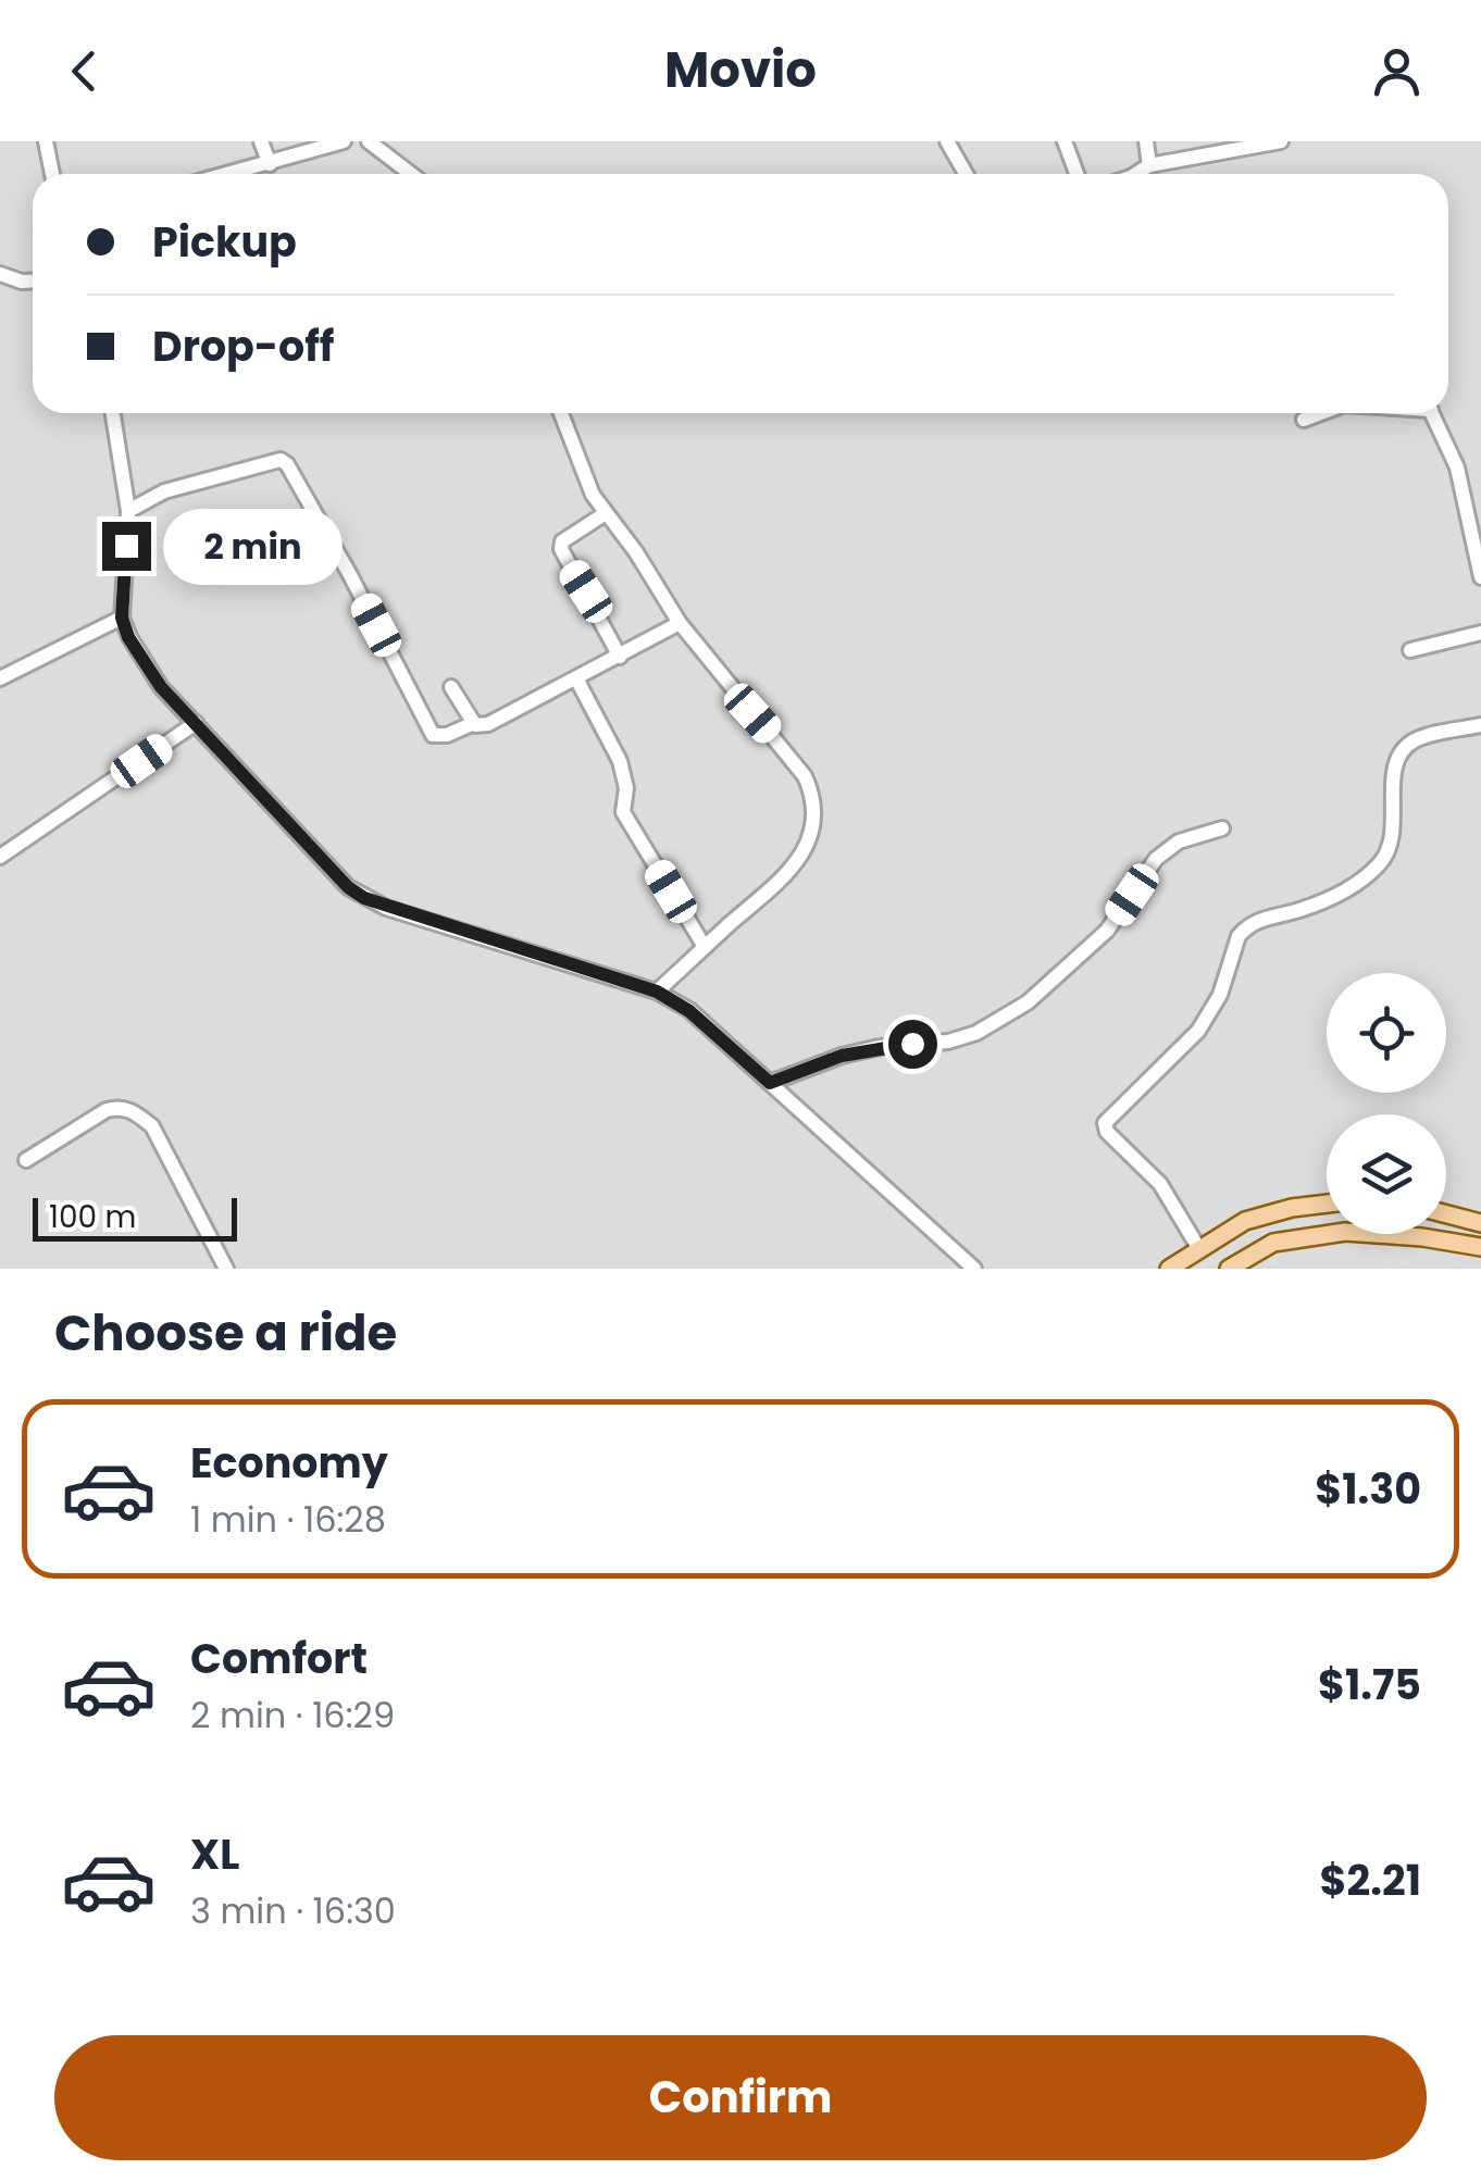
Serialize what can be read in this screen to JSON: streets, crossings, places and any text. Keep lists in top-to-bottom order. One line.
{"scale_bar":"100 m","page":{"header":"Movio","banner":["Pickup","Drop-off"],"bubble":"2 min","scale":"100 m","heading":"Choose a ride","list":[{"name":"Economy","note":"1 min · 16:28","value":"$1.30"},{"name":"Comfort","note":"2 min · 16:29","value":"$1.75"},{"name":"XL","note":"3 min · 16:30","value":"$2.21"}],"buttons":"Confirm"}}
